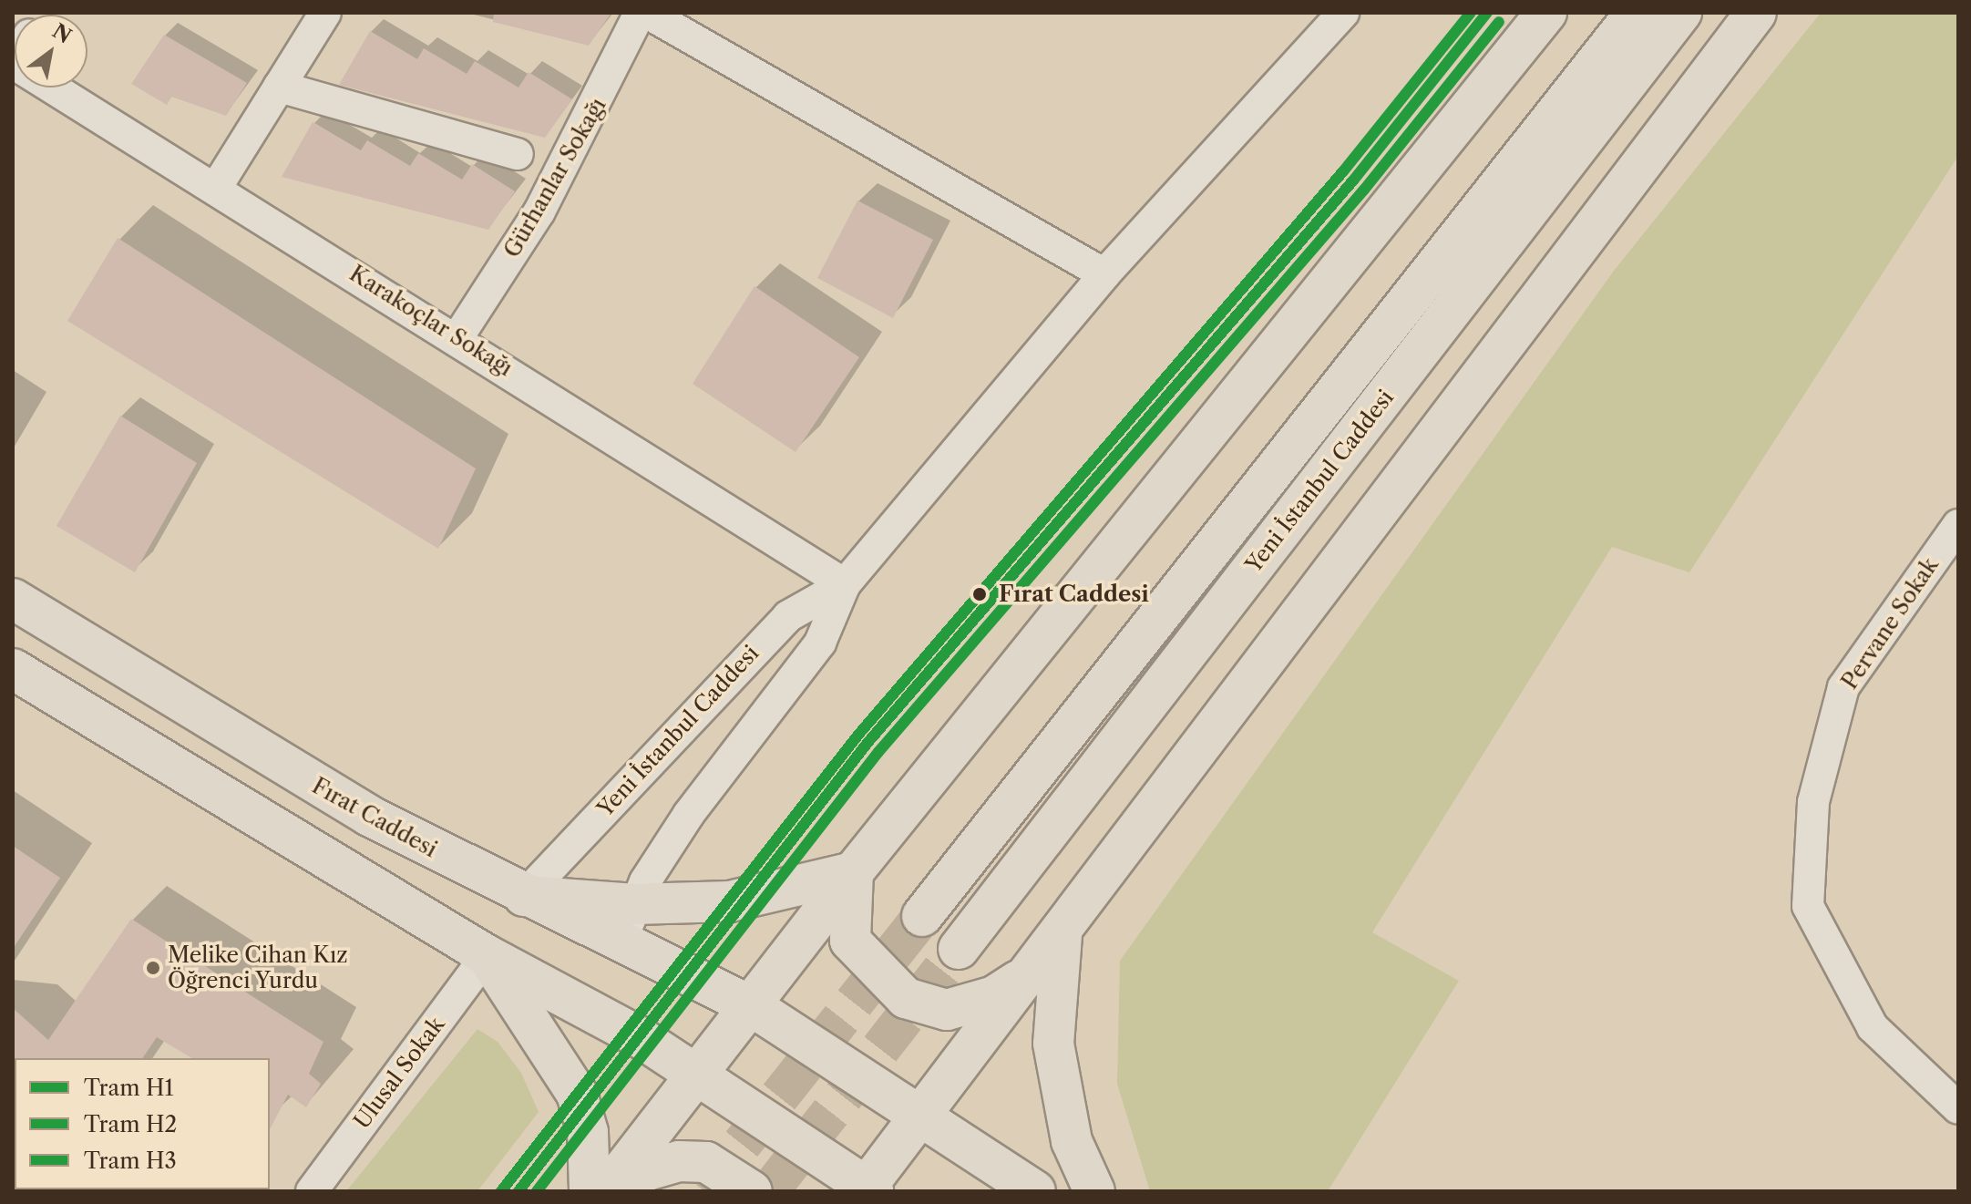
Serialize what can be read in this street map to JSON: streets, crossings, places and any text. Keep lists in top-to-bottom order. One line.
{"streets":{"main road":["Yeni İstanbul Caddesi","Fırat Caddesi"],"street":["Gürhanlar Sokağı","Karakoçlar Sokağı","Pervane Sokak","Ulusal Sokak"]},"crossings":[["Gürhanlar Sokağı","Karakoçlar Sokağı"],["Karakoçlar Sokağı","Yeni İstanbul Caddesi"],["Yeni İstanbul Caddesi","Fırat Caddesi"]],"places":["Fırat Caddesi","Melike Cihan Kız Öğrenci Yurdu"],"lines":["tram line H1","tram line H2","tram line H3"],"legend":["Tram H1","Tram H2","Tram H3"],"north":"top right"}
